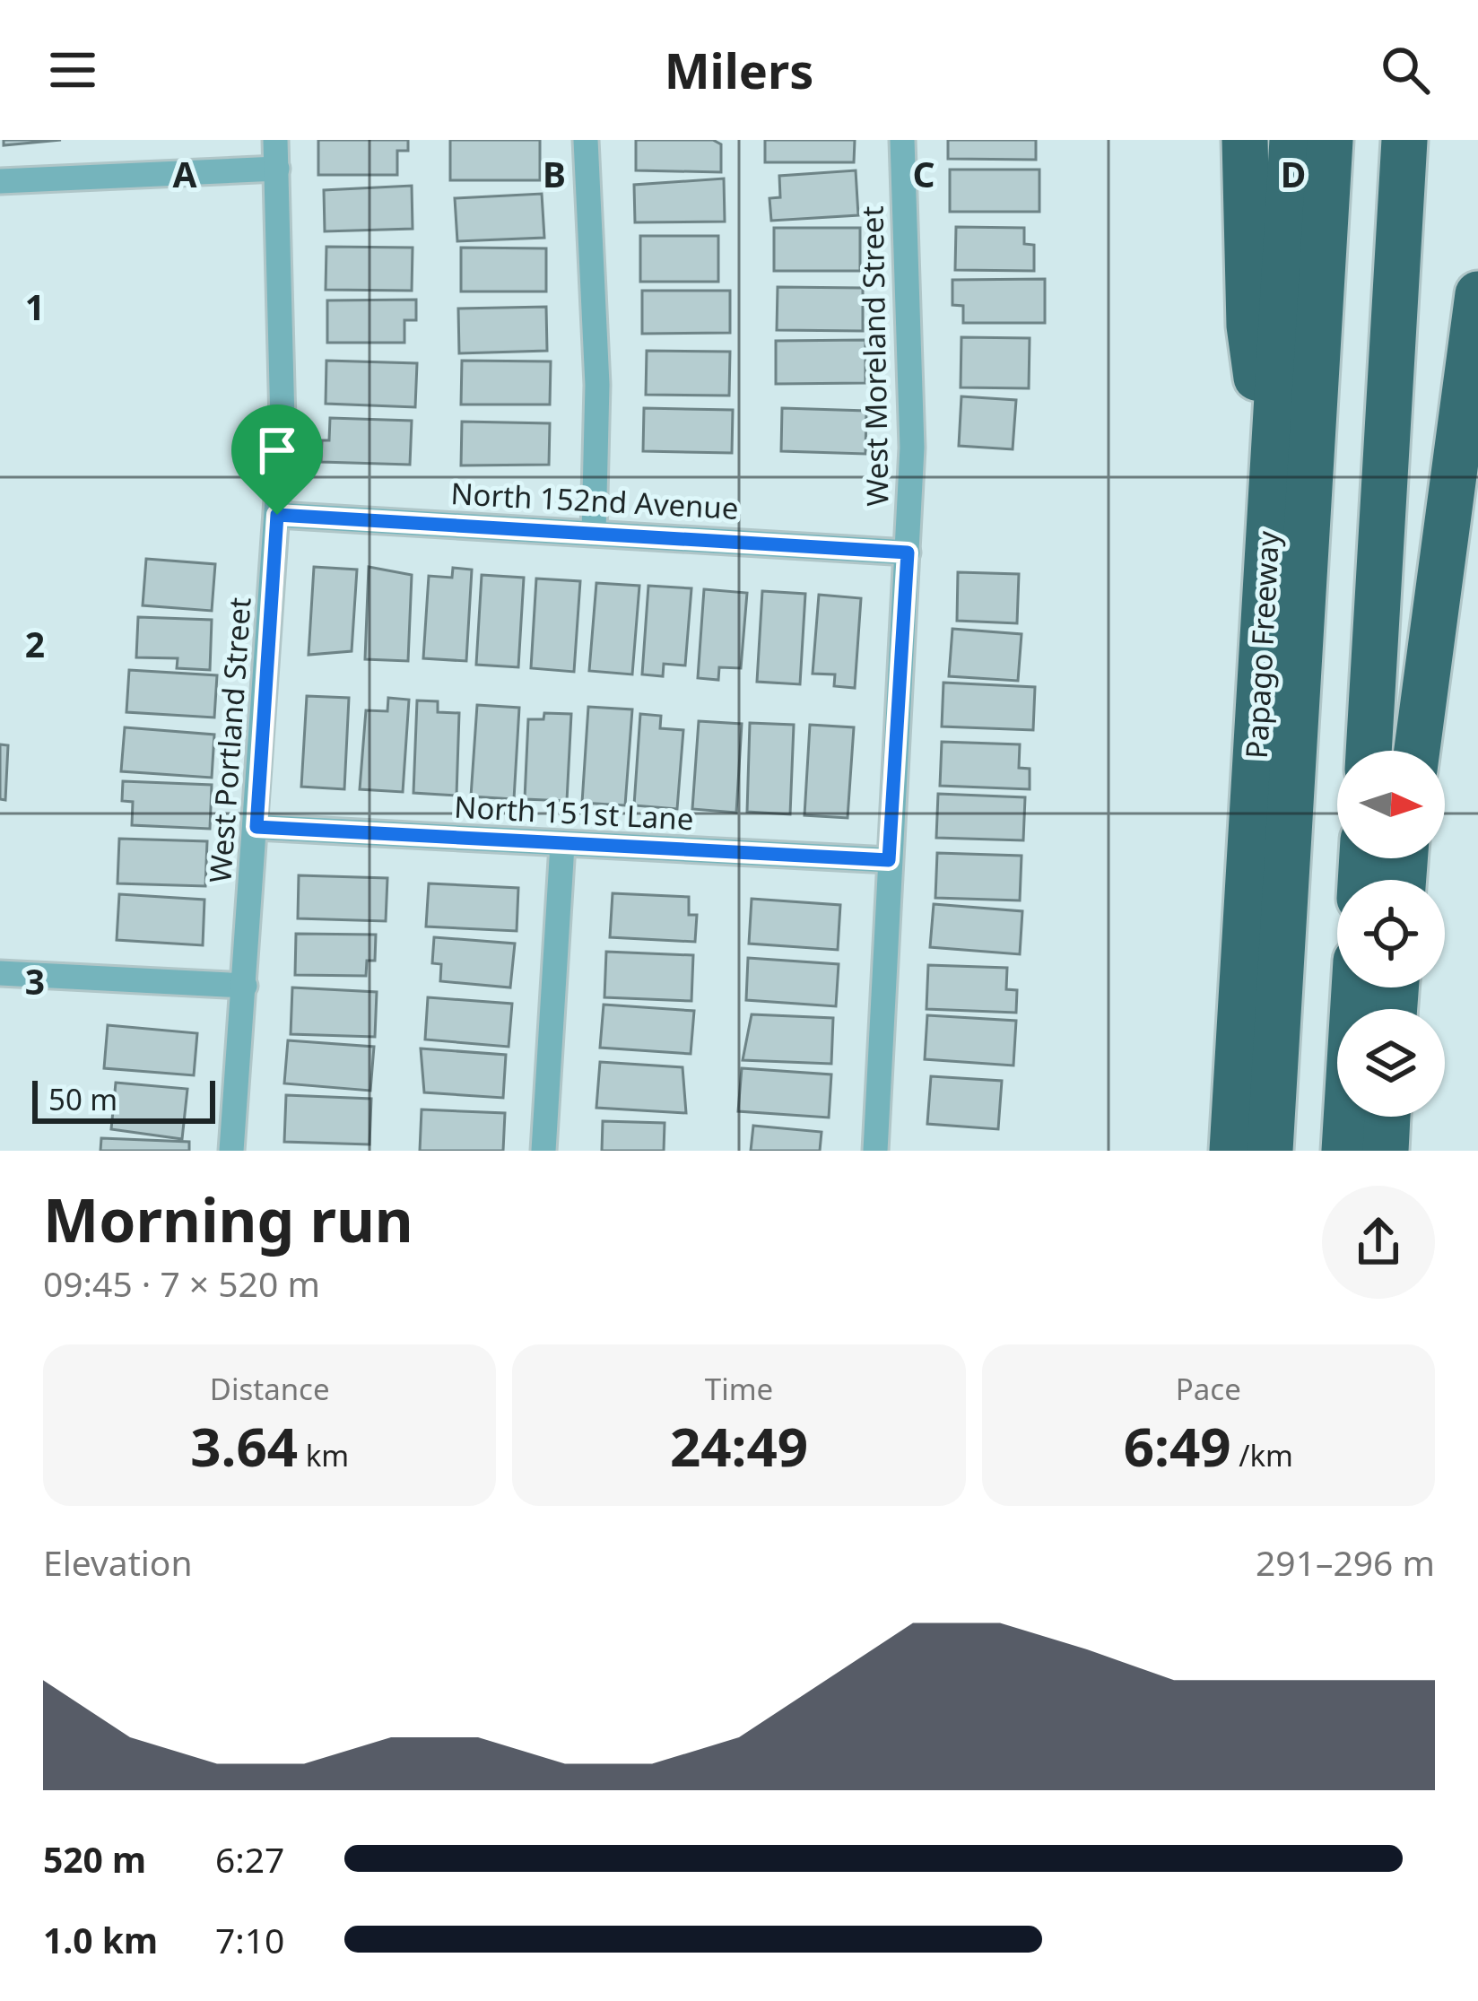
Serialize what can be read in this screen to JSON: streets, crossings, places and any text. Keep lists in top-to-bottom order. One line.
{"streets":{"highway":["Papago Freeway"],"street":["West Moreland Street","North 152nd Avenue","West Portland Street","North 151st Lane"]},"crossings":[["West Moreland Street","North 152nd Avenue"],["West Moreland Street","North 151st Lane"],["North 152nd Avenue","West Portland Street"],["West Portland Street","North 151st Lane"]],"scale_bar":"50 m","north":"right","page":{"header":"Milers","scale":"50 m","heading":["Morning run","09:45 · 7 × 520 m"],"stats":[["Distance","3.64 km"],["Time","24:49"],["Pace","6:49 /km"]],"chart":["Elevation","291–296 m"],"list":[{"name":"520 m","note":"6:27"},{"name":"1.0 km","note":"7:10"}]},"grid":{"columns":["A","B","C","D"],"rows":["1","2","3"]}}
